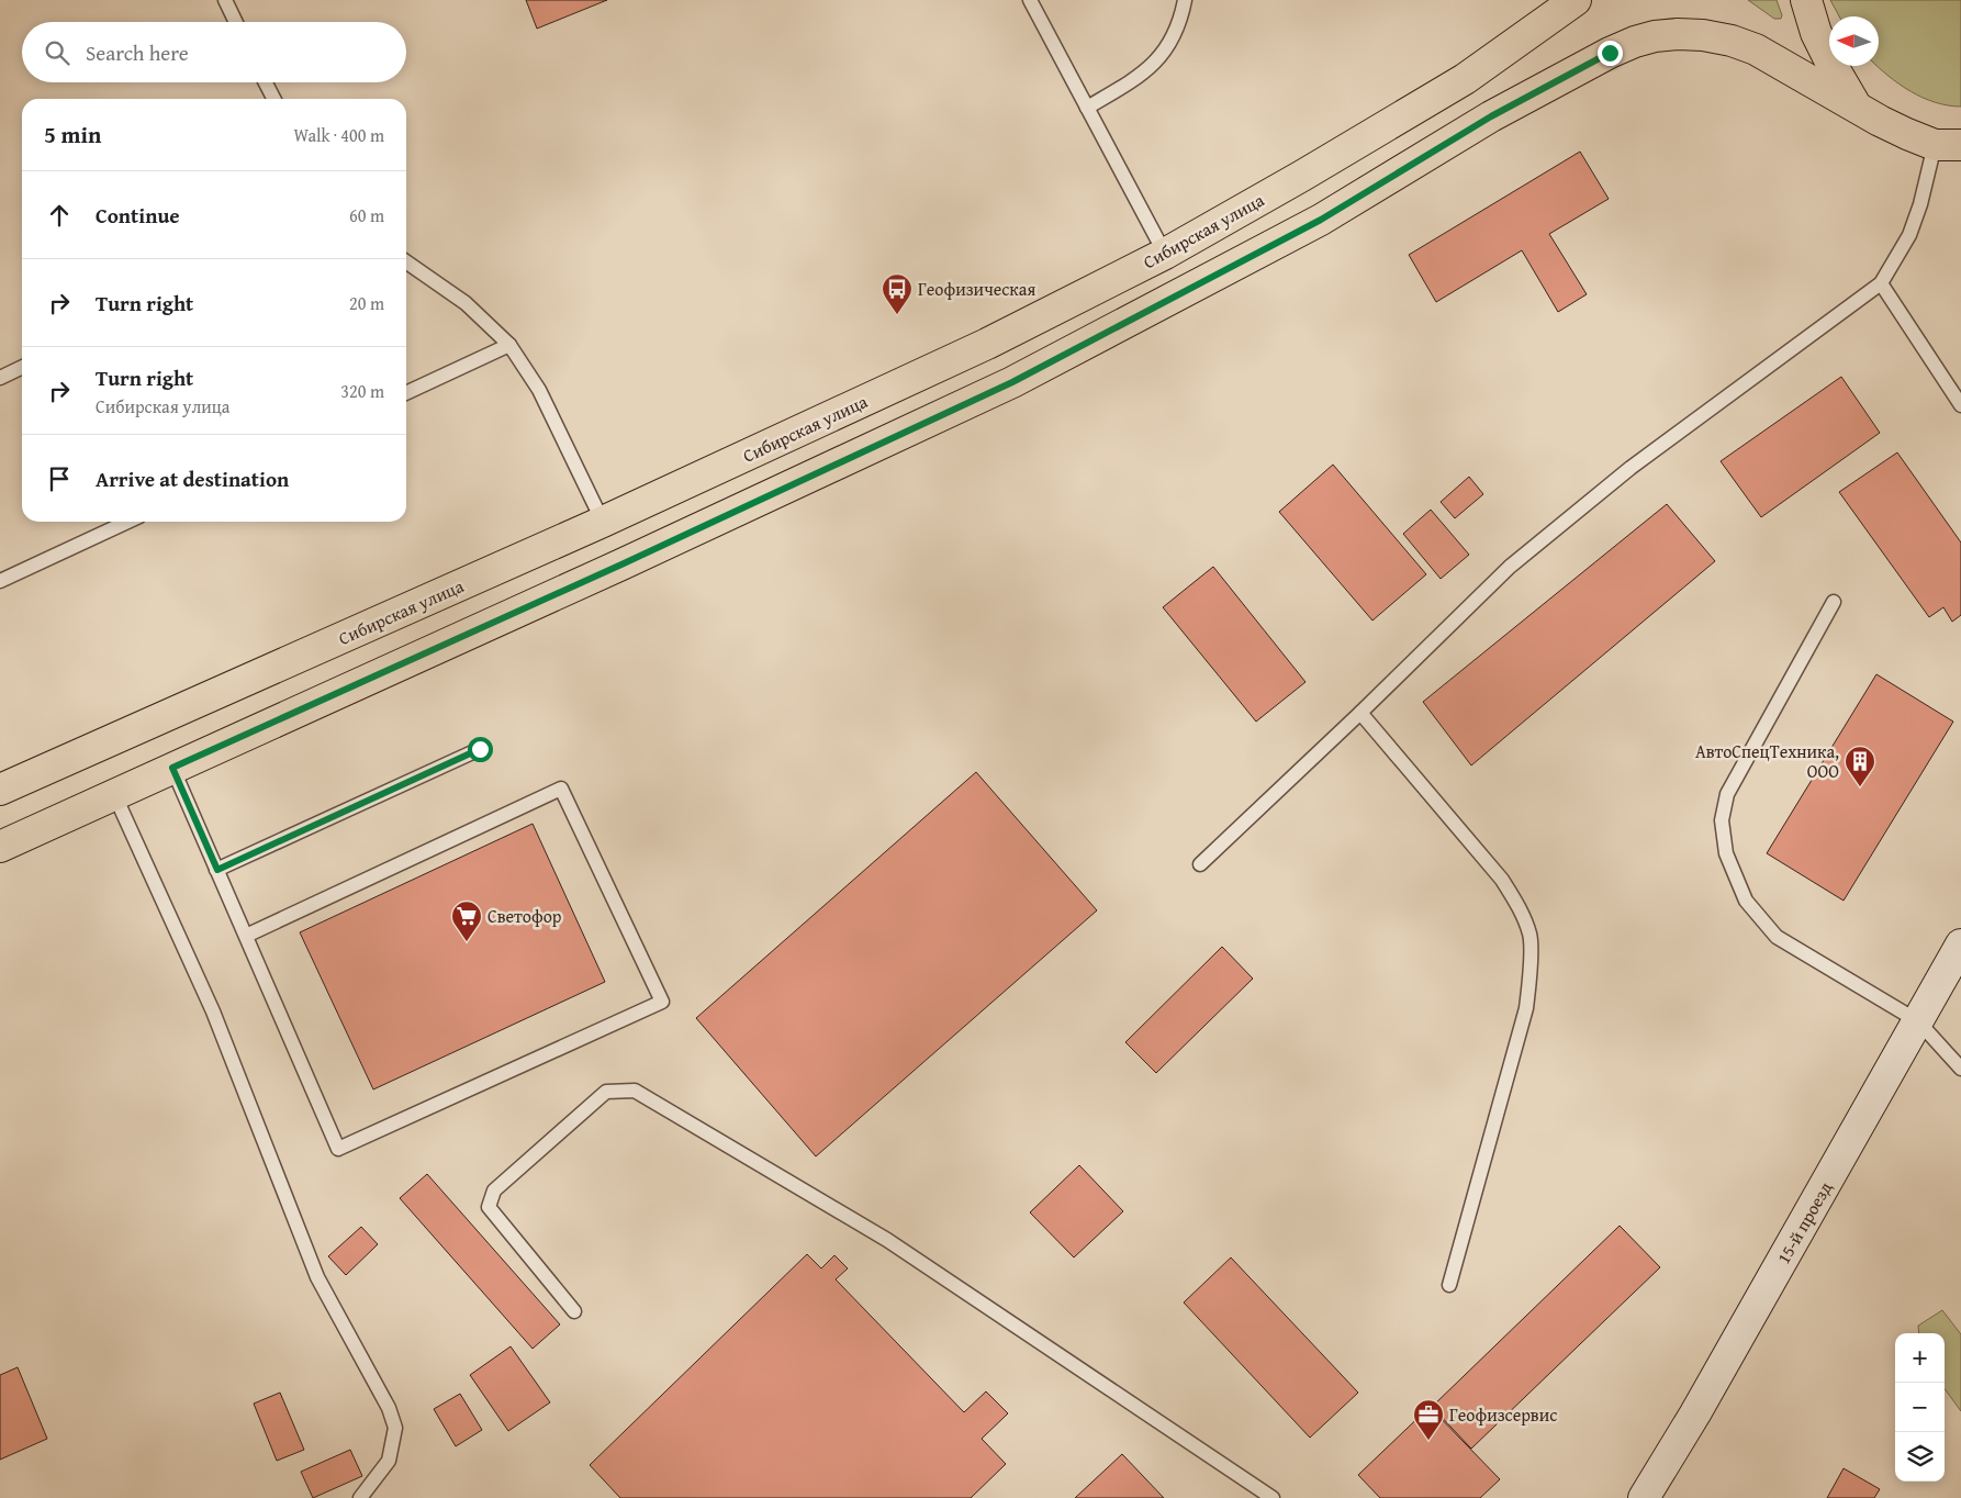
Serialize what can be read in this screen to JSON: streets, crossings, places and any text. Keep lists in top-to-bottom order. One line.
{"streets":{"main road":["Сибирская улица","15-й проезд"]},"places":{"bus stop":["Геофизическая"],"building":["АвтоСпецТехника, ООО"],"supermarket":["Светофор"],"office":["Геофизсервис"]},"north":"left","page":{"search":"Search here","heading":["5 min","Walk · 400 m"],"list":[["Continue","60 m"],["Turn right","20 m"],["Turn right","Сибирская улица","320 m"],"Arrive at destination"],"map_buttons":["+","−"]}}
